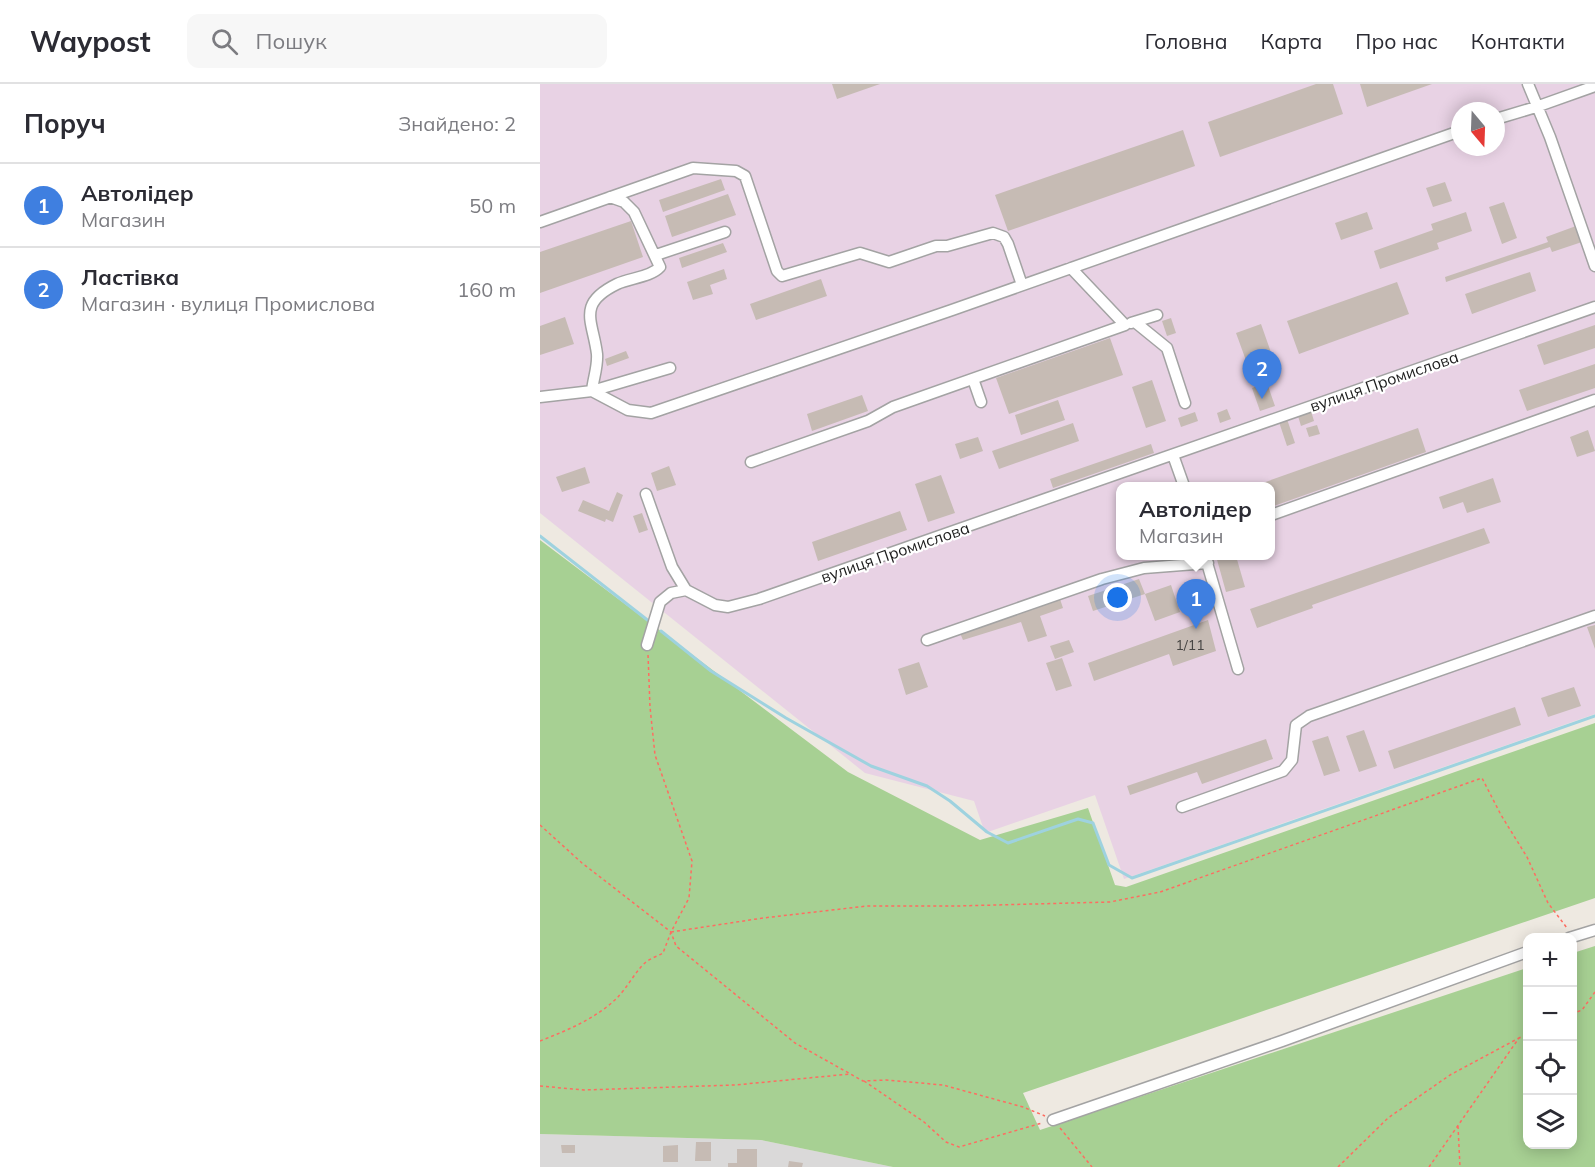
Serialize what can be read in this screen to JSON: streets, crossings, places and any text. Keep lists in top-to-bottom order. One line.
{"streets":{"street":["вулиця Промислова"]},"house_numbers":["1/11"],"north":"bottom","page":{"header":"Waypost","search":"Пошук","nav":["Головна","Карта","Про нас","Контакти"],"heading":["Поруч","Знайдено: 2"],"list":[{"mark":"1","name":"Автолідер","note":"Магазин","value":"50 m"},{"mark":"2","name":"Ластівка","note":"Магазин · вулиця Промислова","value":"160 m"}],"pins":["2","1"],"popup":["Автолідер","Магазин"],"map_buttons":["+","−"]}}
